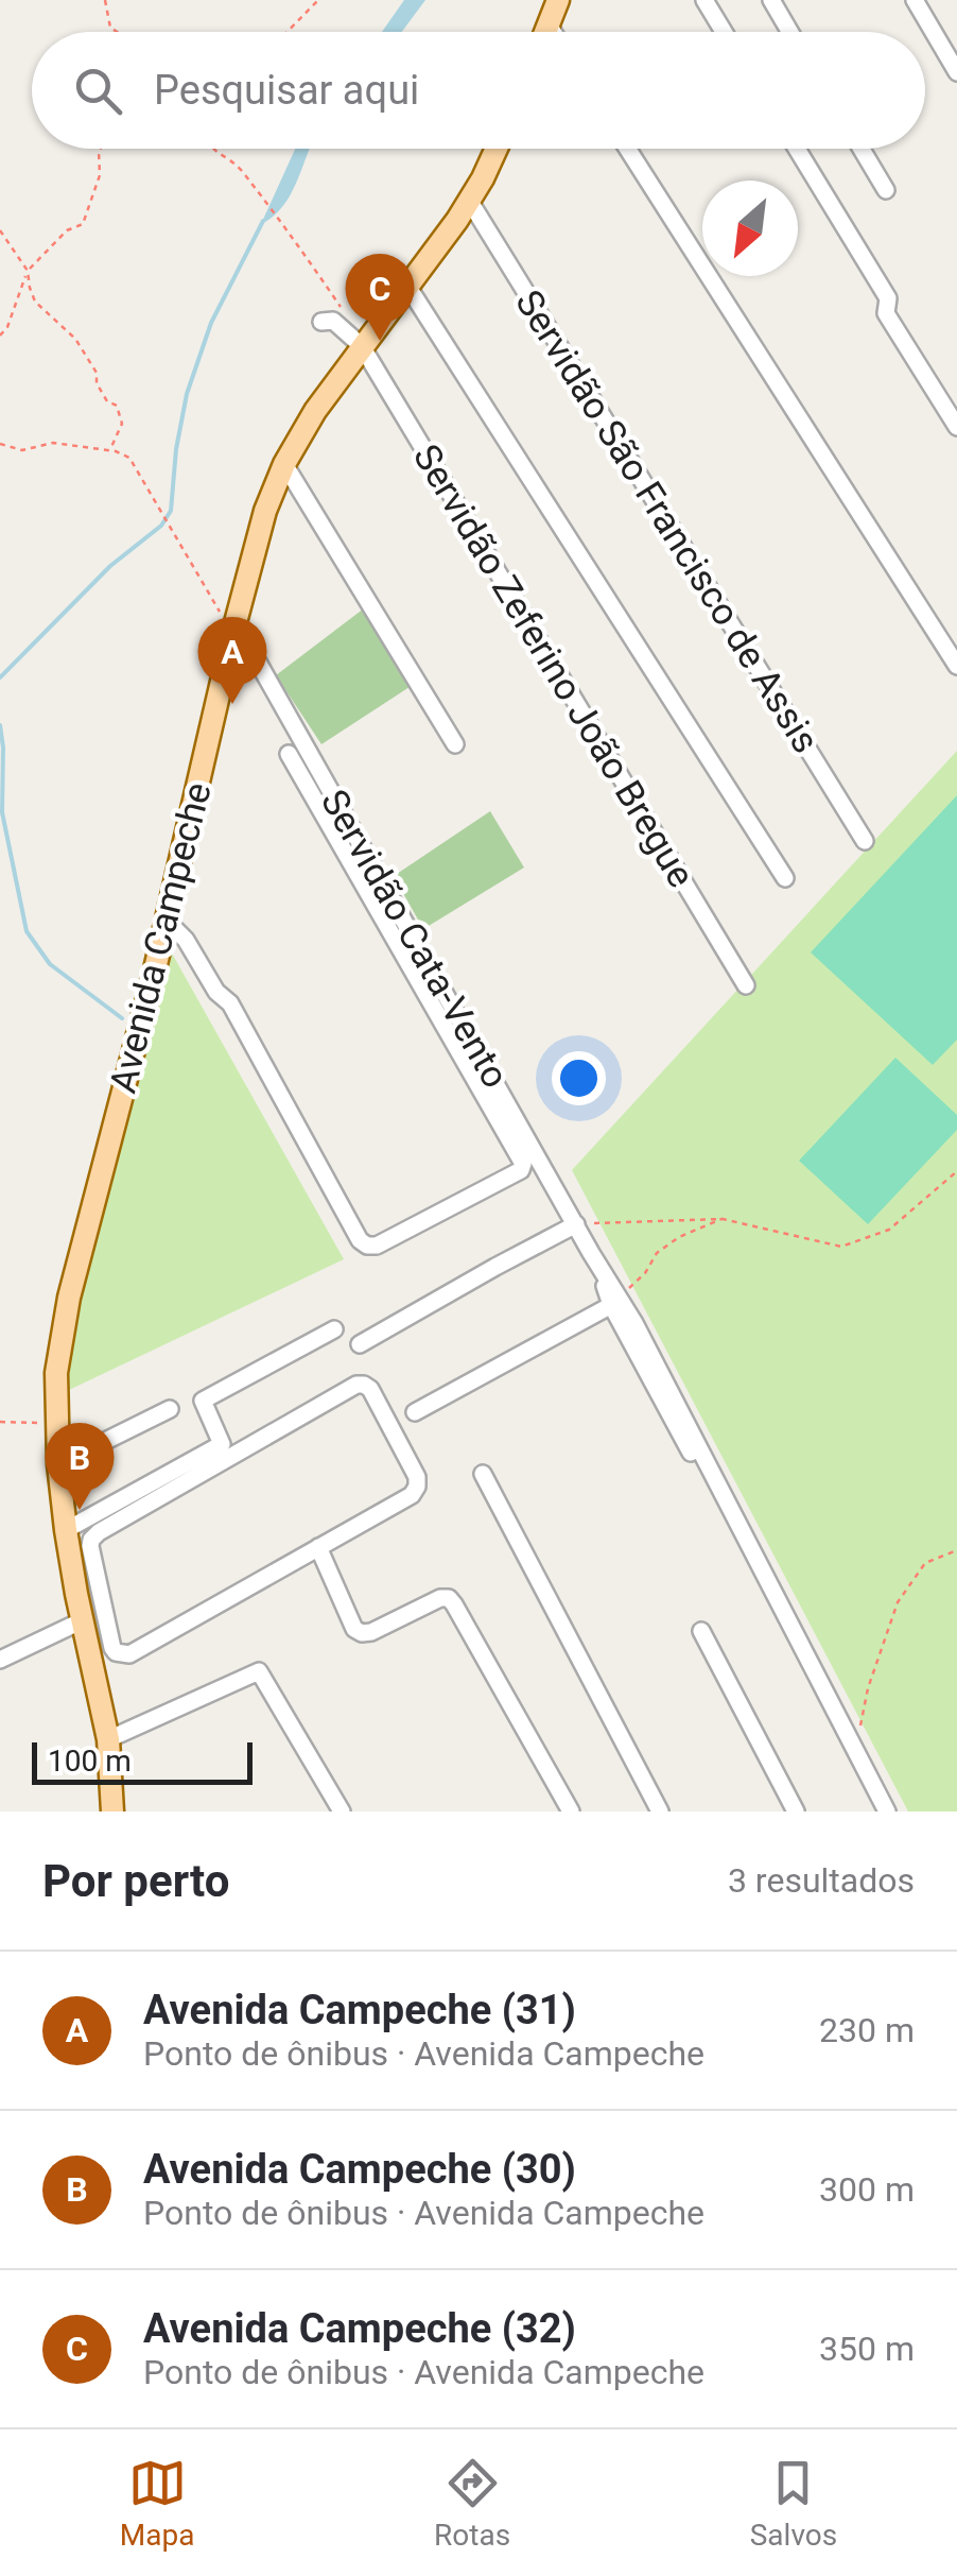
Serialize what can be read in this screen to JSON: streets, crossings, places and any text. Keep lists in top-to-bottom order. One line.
{"streets":{"main road":["Avenida Campeche"],"street":["Servidão São Francisco de Assis","Servidão Zeferino João Bregue","Servidão Cata-Vento"]},"crossings":[["Servidão São Francisco de Assis","Avenida Campeche"],["Servidão Zeferino João Bregue","Avenida Campeche"],["Avenida Campeche","Servidão Cata-Vento"]],"scale_bar":"100 m","north":"bottom left","page":{"search":"Pesquisar aqui","pins":["C","A","B"],"scale":"100 m","heading":["Por perto","3 resultados"],"list":[{"mark":"A","name":"Avenida Campeche (31)","note":"Ponto de ônibus · Avenida Campeche","value":"230 m"},{"mark":"B","name":"Avenida Campeche (30)","note":"Ponto de ônibus · Avenida Campeche","value":"300 m"},{"mark":"C","name":"Avenida Campeche (32)","note":"Ponto de ônibus · Avenida Campeche","value":"350 m"}],"nav":["Mapa","Rotas","Salvos"]}}
